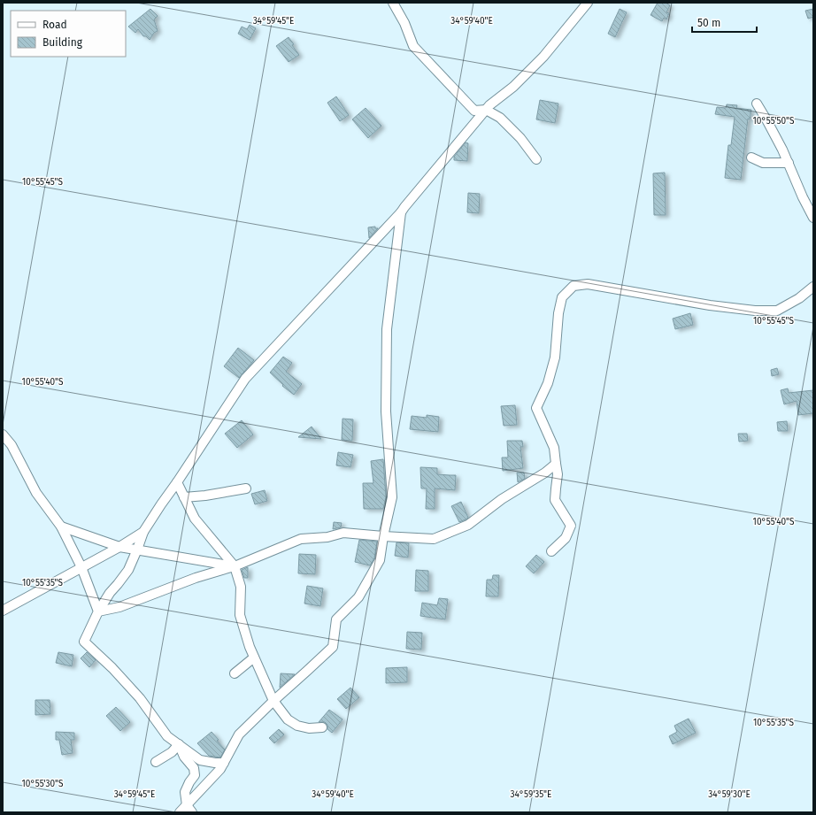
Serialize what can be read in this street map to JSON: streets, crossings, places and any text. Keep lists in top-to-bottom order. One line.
{"legend":["Road","Building"],"scale_bar":"50 m","coordinates":["34°59'45\"E","34°59'40\"E","10°55'50\"S","10°55'45\"S","10°55'40\"S","10°55'35\"S","10°55'30\"S","34°59'35\"E","34°59'30\"E"]}
